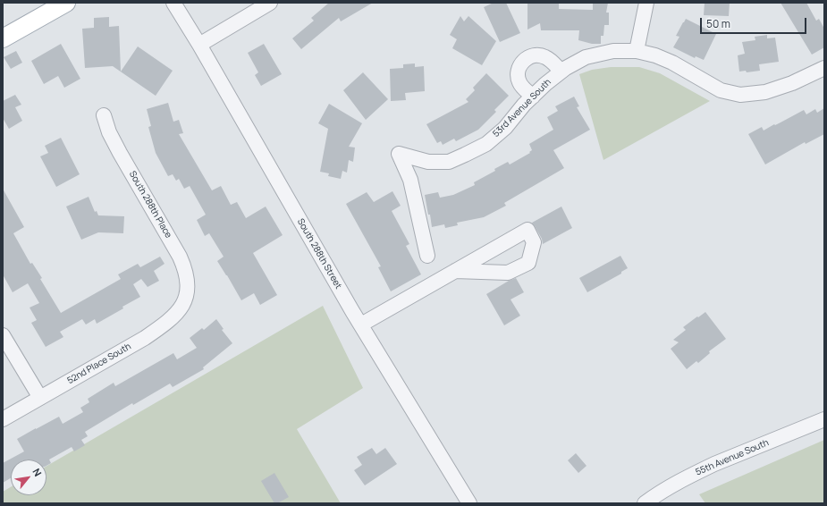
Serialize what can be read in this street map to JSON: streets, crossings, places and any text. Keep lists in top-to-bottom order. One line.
{"streets":{"street":["53rd Avenue South","South 288th Place","South 288th Street","52nd Place South","55th Avenue South"]},"crossings":[["South 288th Place","52nd Place South"]],"scale_bar":"50 m","north":"top right"}
